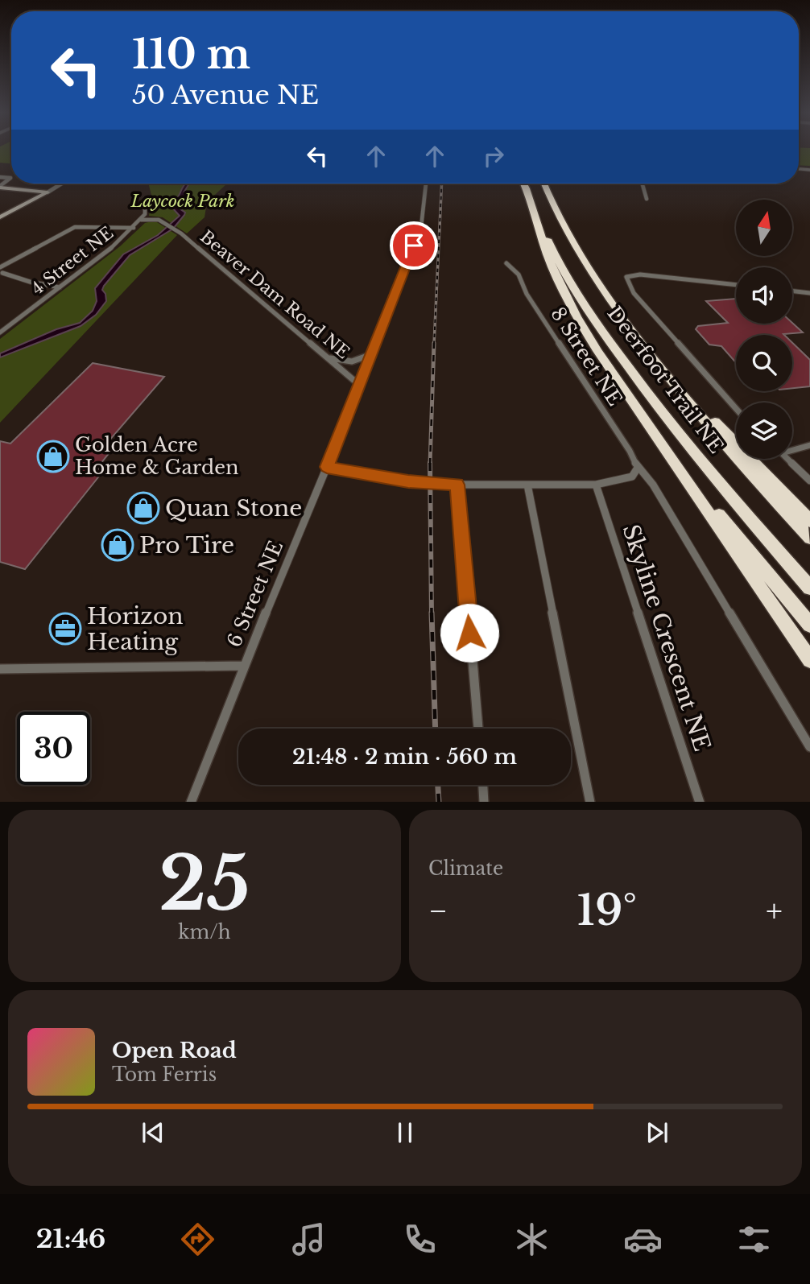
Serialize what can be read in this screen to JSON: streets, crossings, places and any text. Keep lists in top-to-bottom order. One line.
{"streets":{"highway":["Deerfoot Trail NE"],"street":["4 Street NE","Beaver Dam Road NE","8 Street NE","6 Street NE","Skyline Crescent NE"]},"crossings":[["4 Street NE","Beaver Dam Road NE"],["Beaver Dam Road NE","6 Street NE"],["8 Street NE","Skyline Crescent NE"]],"parks":["Laycock Park"],"places":{"shop":["Golden Acre Home & Garden","Quan Stone","Pro Tire"],"office":["Horizon Heating"]},"north":"top","page":{"turn":["110 m","50 Avenue NE"],"limit":"30","trip":"21:48 · 2 min · 560 m","tile":[["25","km/h"],"Climate"],"heat":["−","19°","+"],"song":["Open Road","Tom Ferris"],"tabs":"21:46"}}
